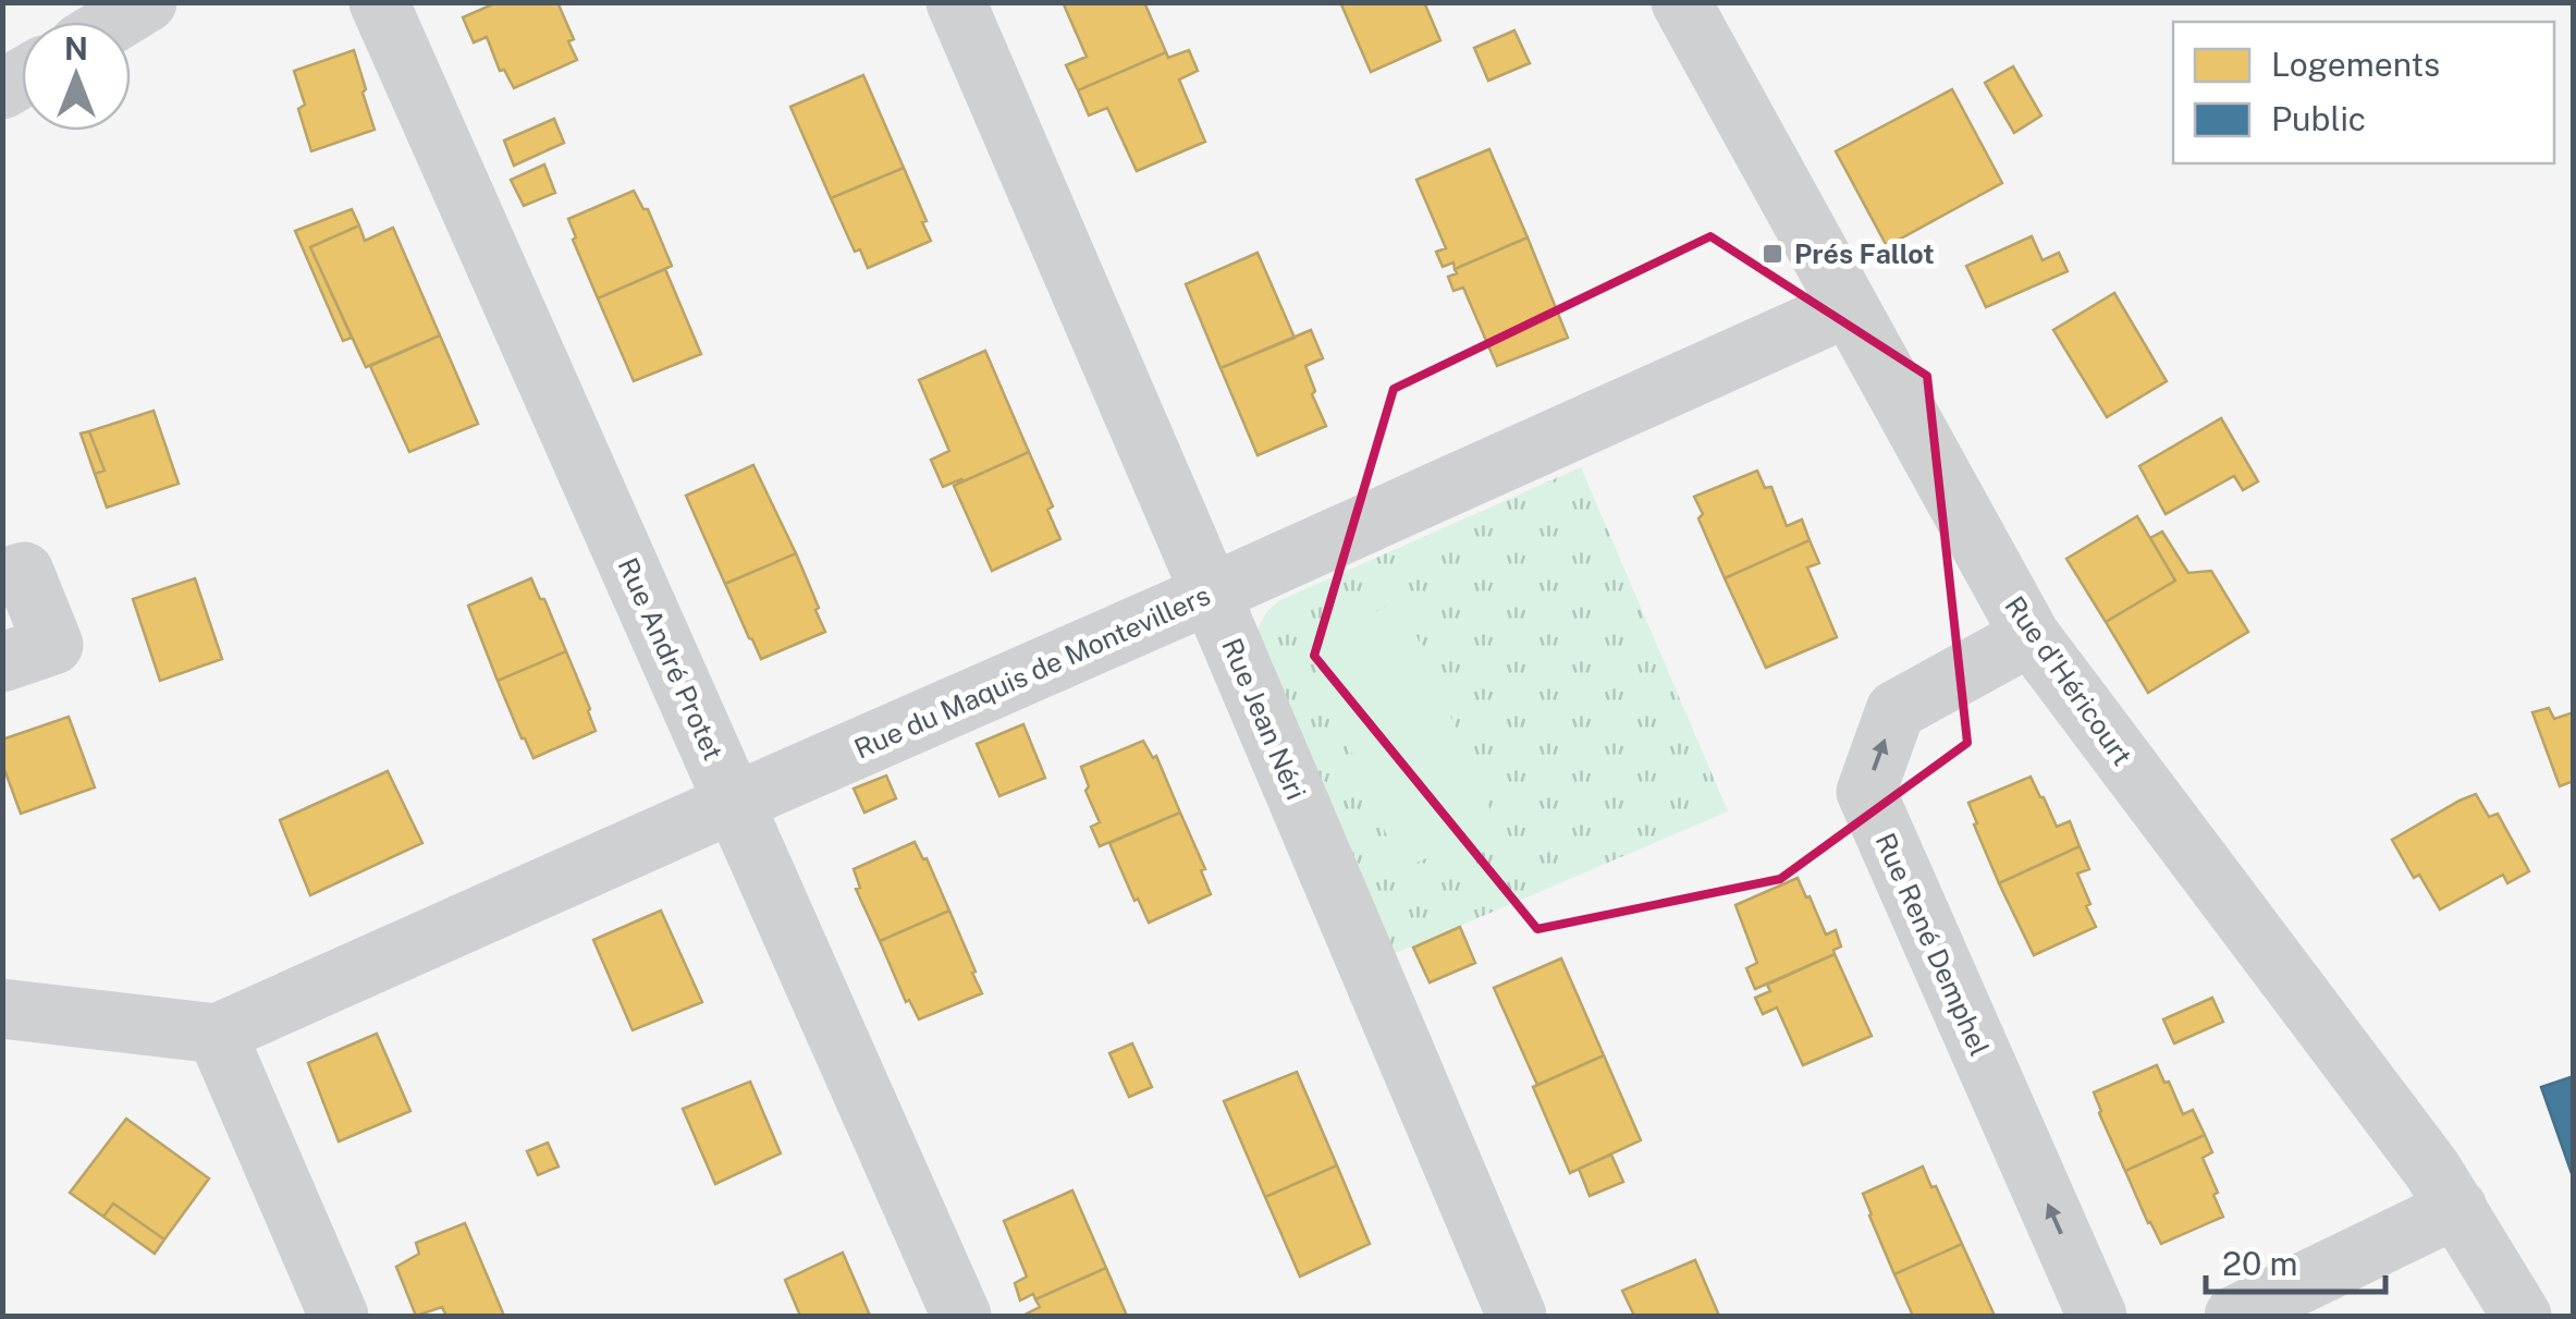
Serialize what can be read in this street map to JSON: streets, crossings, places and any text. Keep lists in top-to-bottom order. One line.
{"streets":{"street":["Rue André Protet","Rue du Maquis de Montevillers","Rue d'Héricourt","Rue Jean Néri","Rue René Demphel"]},"crossings":[["Rue André Protet","Rue du Maquis de Montevillers"],["Rue du Maquis de Montevillers","Rue d'Héricourt"],["Rue du Maquis de Montevillers","Rue Jean Néri"],["Rue d'Héricourt","Rue René Demphel"]],"one_way":["Rue René Demphel"],"places":{"transit":["Prés Fallot"]},"legend":["Logements","Public"],"scale_bar":"20 m","north":"top"}
